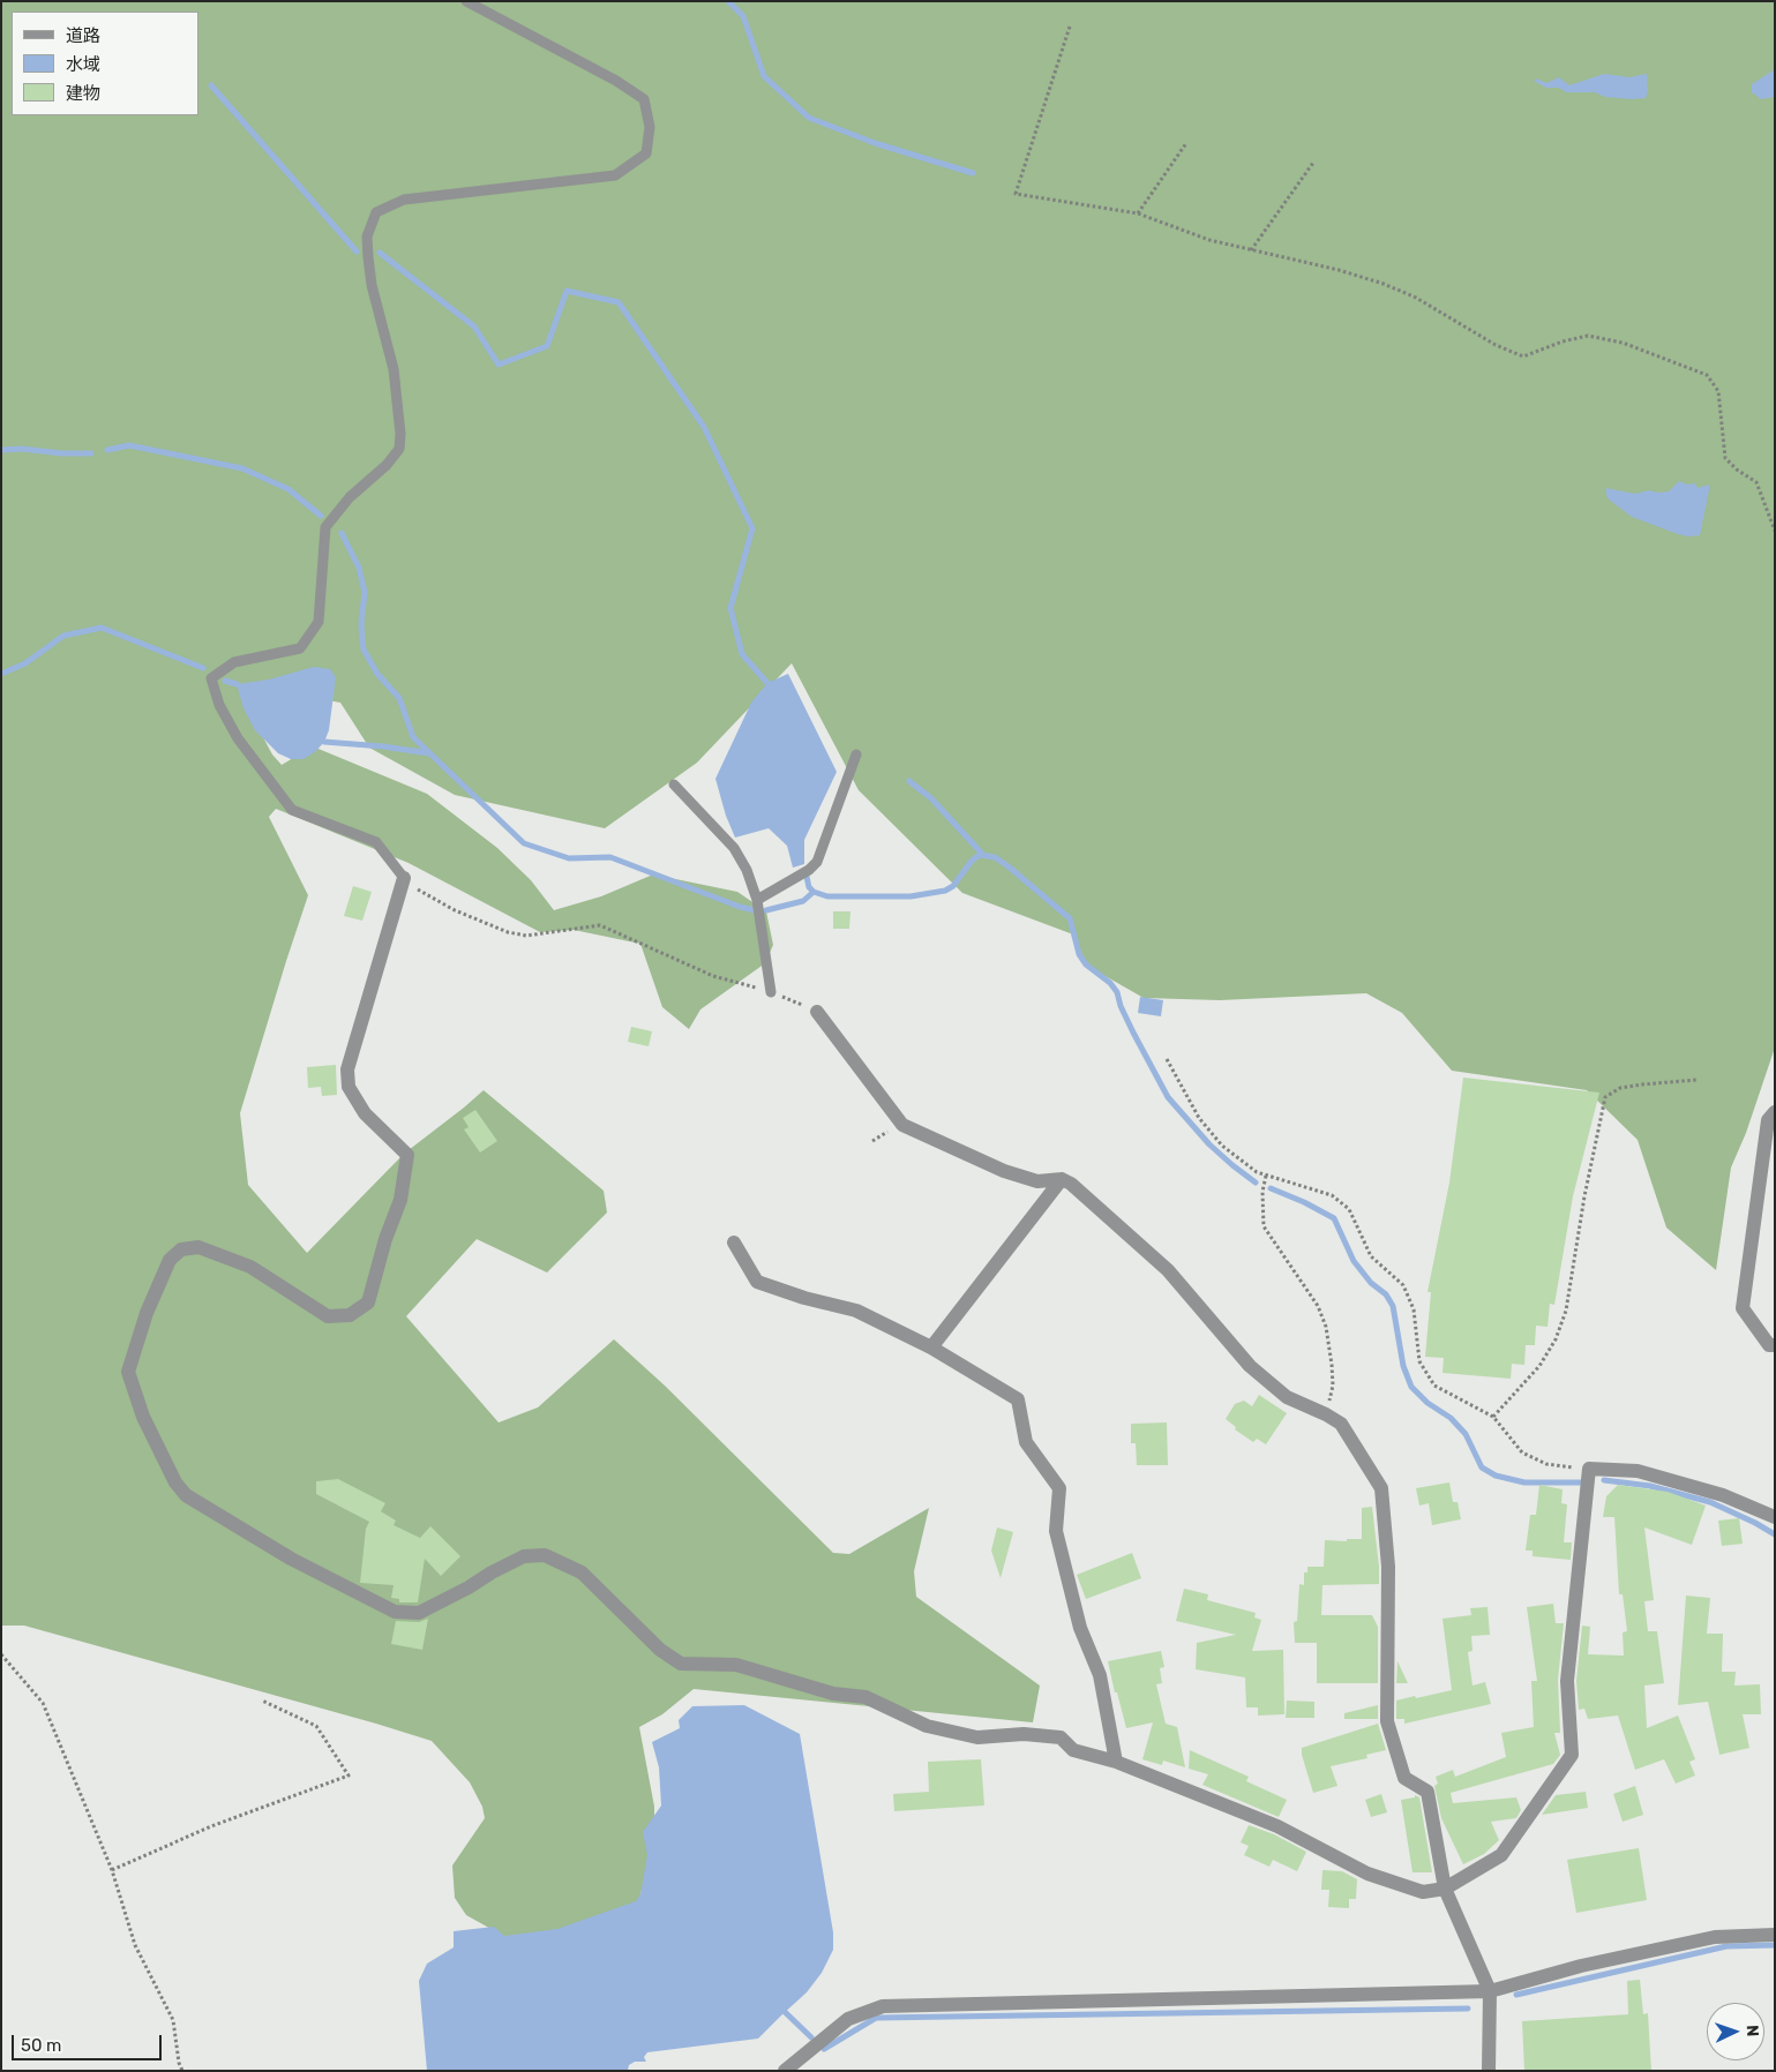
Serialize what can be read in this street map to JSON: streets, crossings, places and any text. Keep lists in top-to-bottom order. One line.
{"legend":["道路","水域","建物"],"scale_bar":"50 m","north":"right"}
